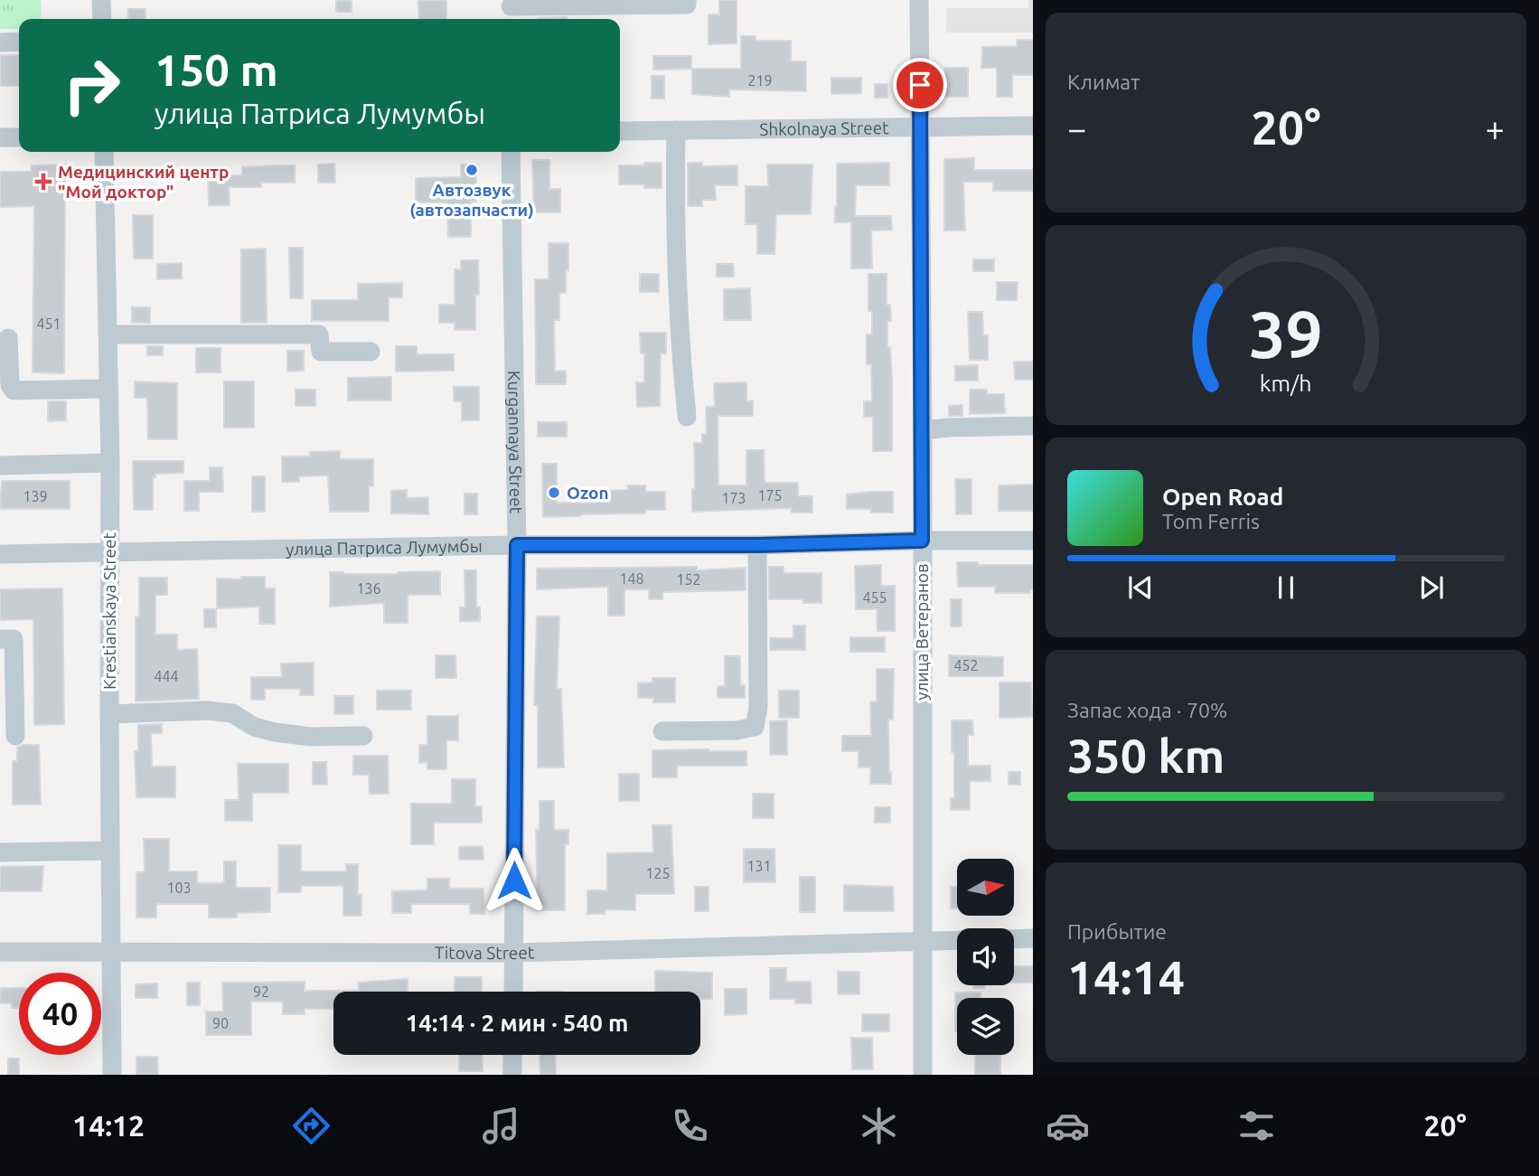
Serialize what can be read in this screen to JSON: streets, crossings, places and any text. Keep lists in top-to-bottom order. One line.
{"streets":{"street":["Shkolnaya Street","Kurgannaya Street","улица Патриса Лумумбы","Krestianskaya Street","улица Ветеранов","Titova Street"]},"crossings":[["Shkolnaya Street","улица Ветеранов"],["Kurgannaya Street","улица Патриса Лумумбы"],["Kurgannaya Street","Titova Street"],["улица Патриса Лумумбы","Krestianskaya Street"],["улица Патриса Лумумбы","улица Ветеранов"],["Krestianskaya Street","Titova Street"],["улица Ветеранов","Titova Street"]],"places":{"other":["Автозвук (автозапчасти)","Ozon"],"health":["Медицинский центр \"Мой доктор\""]},"house_numbers":["219","451","175","139","173","148","152","136","455","452","444","131","125","103","92","90"],"north":"right","page":{"tile":["Климат",["Запас хода · 70%","350 km"],["Прибытие","14:14"]],"turn":["150 m","улица Патриса Лумумбы"],"heat":["−","20°","+"],"song":["Open Road","Tom Ferris"],"limit":"40","trip":"14:14 · 2 мин · 540 m","tabs":["14:12","20°"],"gauge":["39","km/h"]}}
